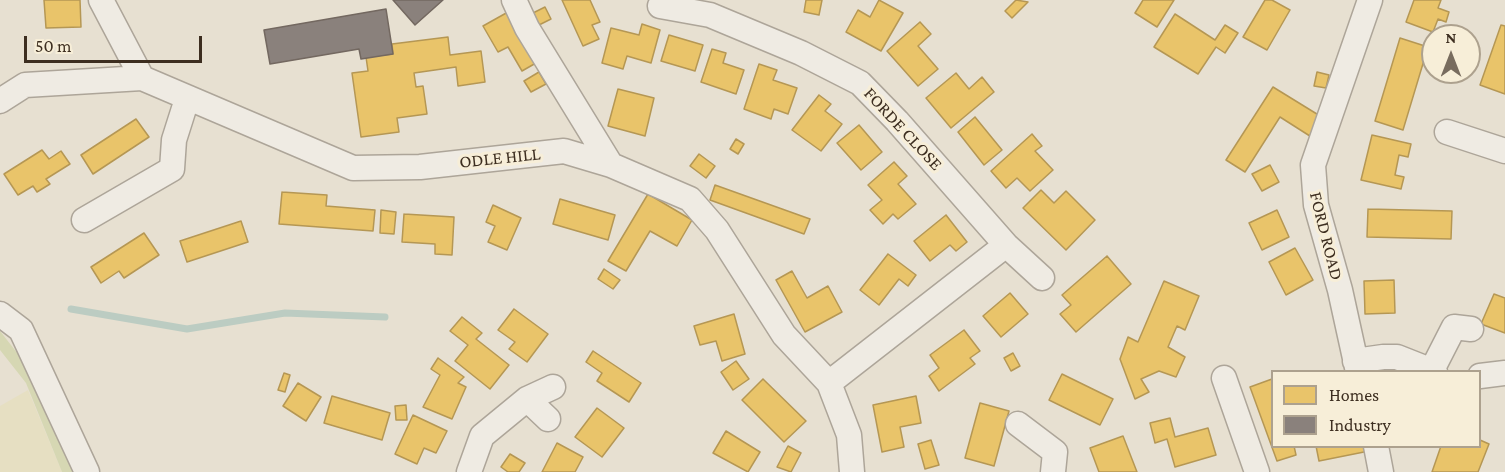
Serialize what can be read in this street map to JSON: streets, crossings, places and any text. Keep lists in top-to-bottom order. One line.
{"streets":{"street":["FORDE CLOSE","ODLE HILL","FORD ROAD"]},"legend":["Homes","Industry"],"scale_bar":"50 m","north":"top"}
